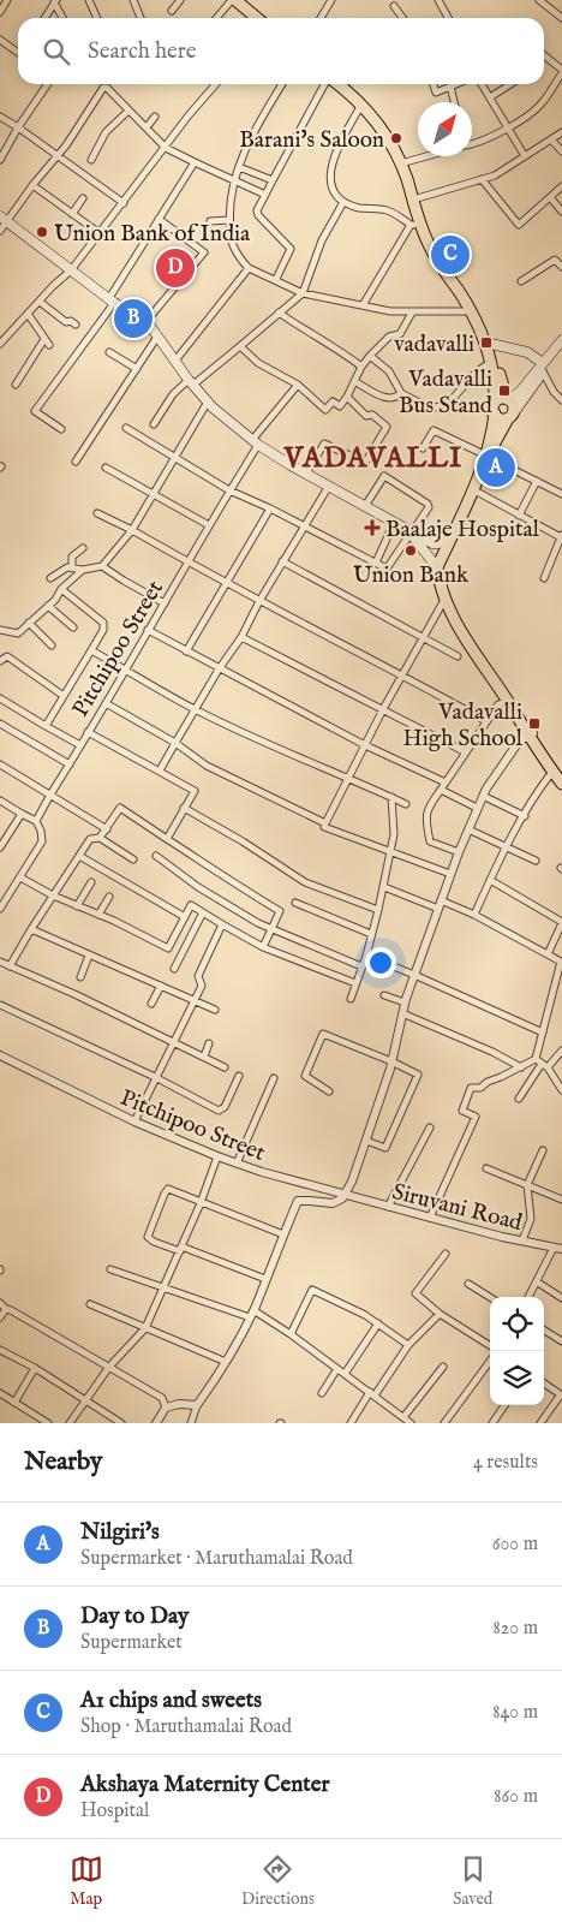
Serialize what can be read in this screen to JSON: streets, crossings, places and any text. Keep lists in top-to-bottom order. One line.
{"streets":{"street":["Pitchipoo Street","Siruvani Road"]},"crossings":[["Pitchipoo Street","Siruvani Road"]],"districts":["VADAVALLI"],"places":{"other":["Barani's Saloon","Union Bank of India","Union Bank"],"transit":["vadavalli","Vadavalli Bus Stand","Vadavalli High School"],"health":["Baalaje Hospital"]},"north":"top right","page":{"search":"Search here","pins":["C","D","B","A"],"heading":["Nearby","4 results"],"list":[{"mark":"A","name":"Nilgiri's","note":"Supermarket · Maruthamalai Road","value":"600 m"},{"mark":"B","name":"Day to Day","note":"Supermarket","value":"820 m"},{"mark":"C","name":"A1 chips and sweets","note":"Shop · Maruthamalai Road","value":"840 m"},{"mark":"D","name":"Akshaya Maternity Center","note":"Hospital","value":"860 m"}],"nav":["Map","Directions","Saved"]}}
